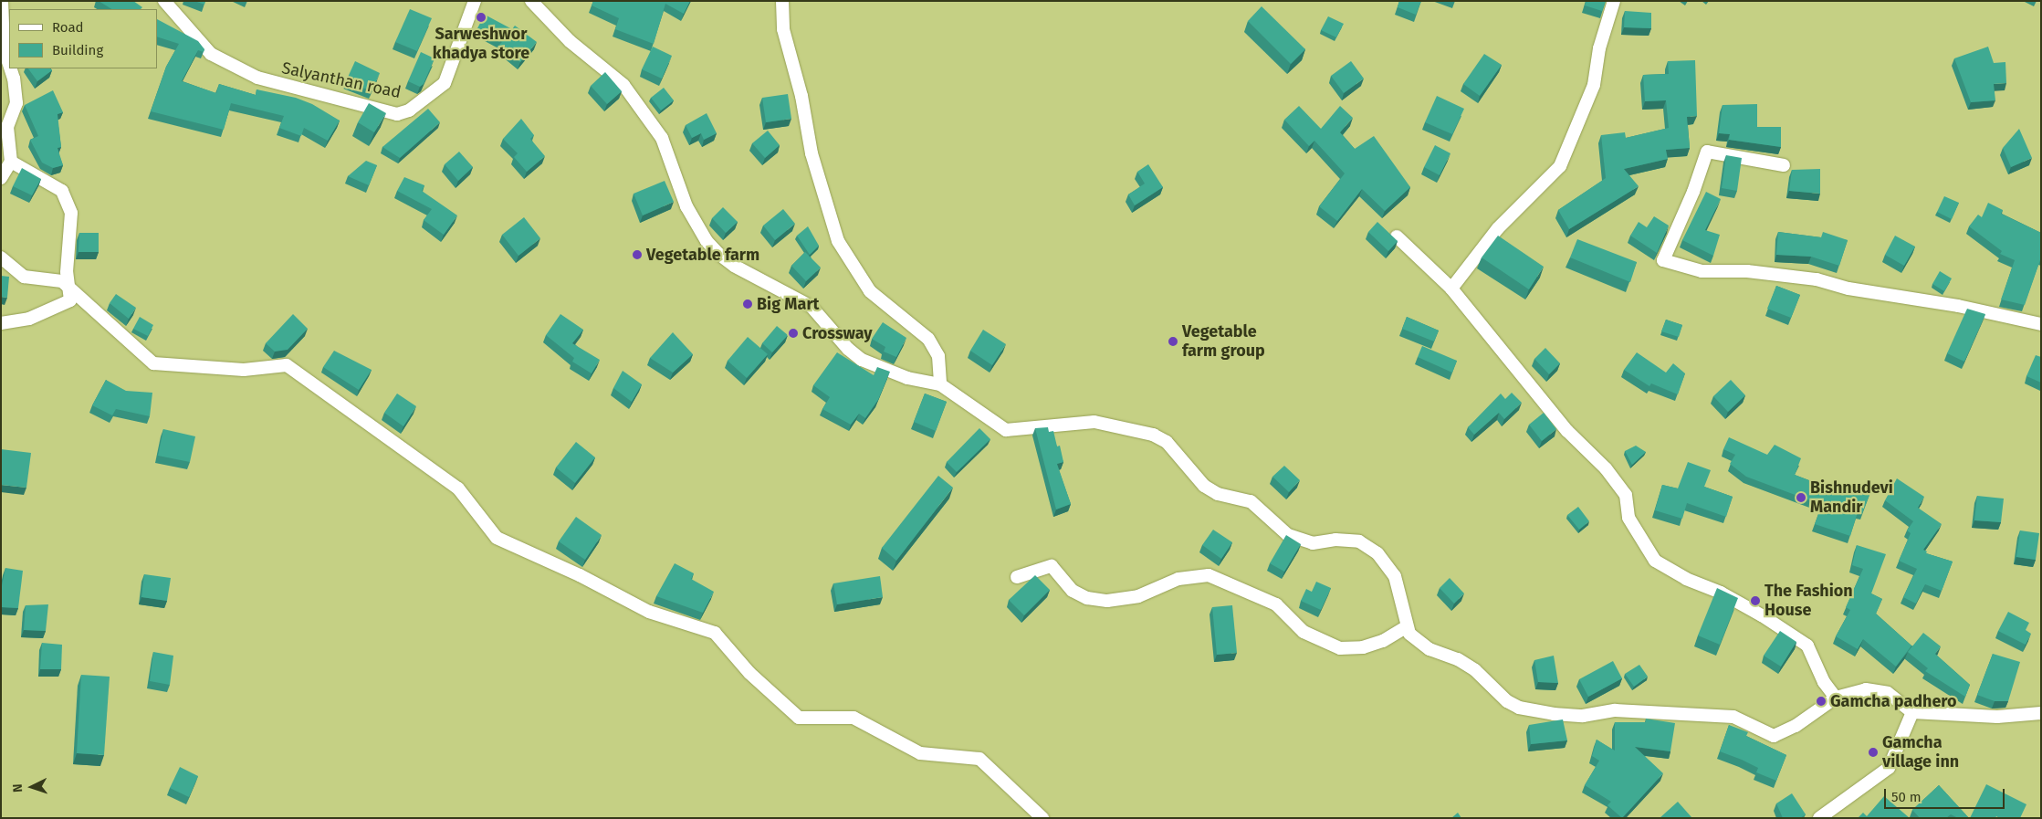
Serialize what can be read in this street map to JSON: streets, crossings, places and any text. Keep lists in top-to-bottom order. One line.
{"streets":{"street":["Salyanthan road"]},"places":["Sarweshwor khadya store","Vegetable farm","Big Mart","Crossway","Vegetable farm group","Bishnudevi Mandir","The Fashion House","Gamcha padhero","Gamcha village inn"],"legend":["Road","Building"],"scale_bar":"50 m","north":"left"}
